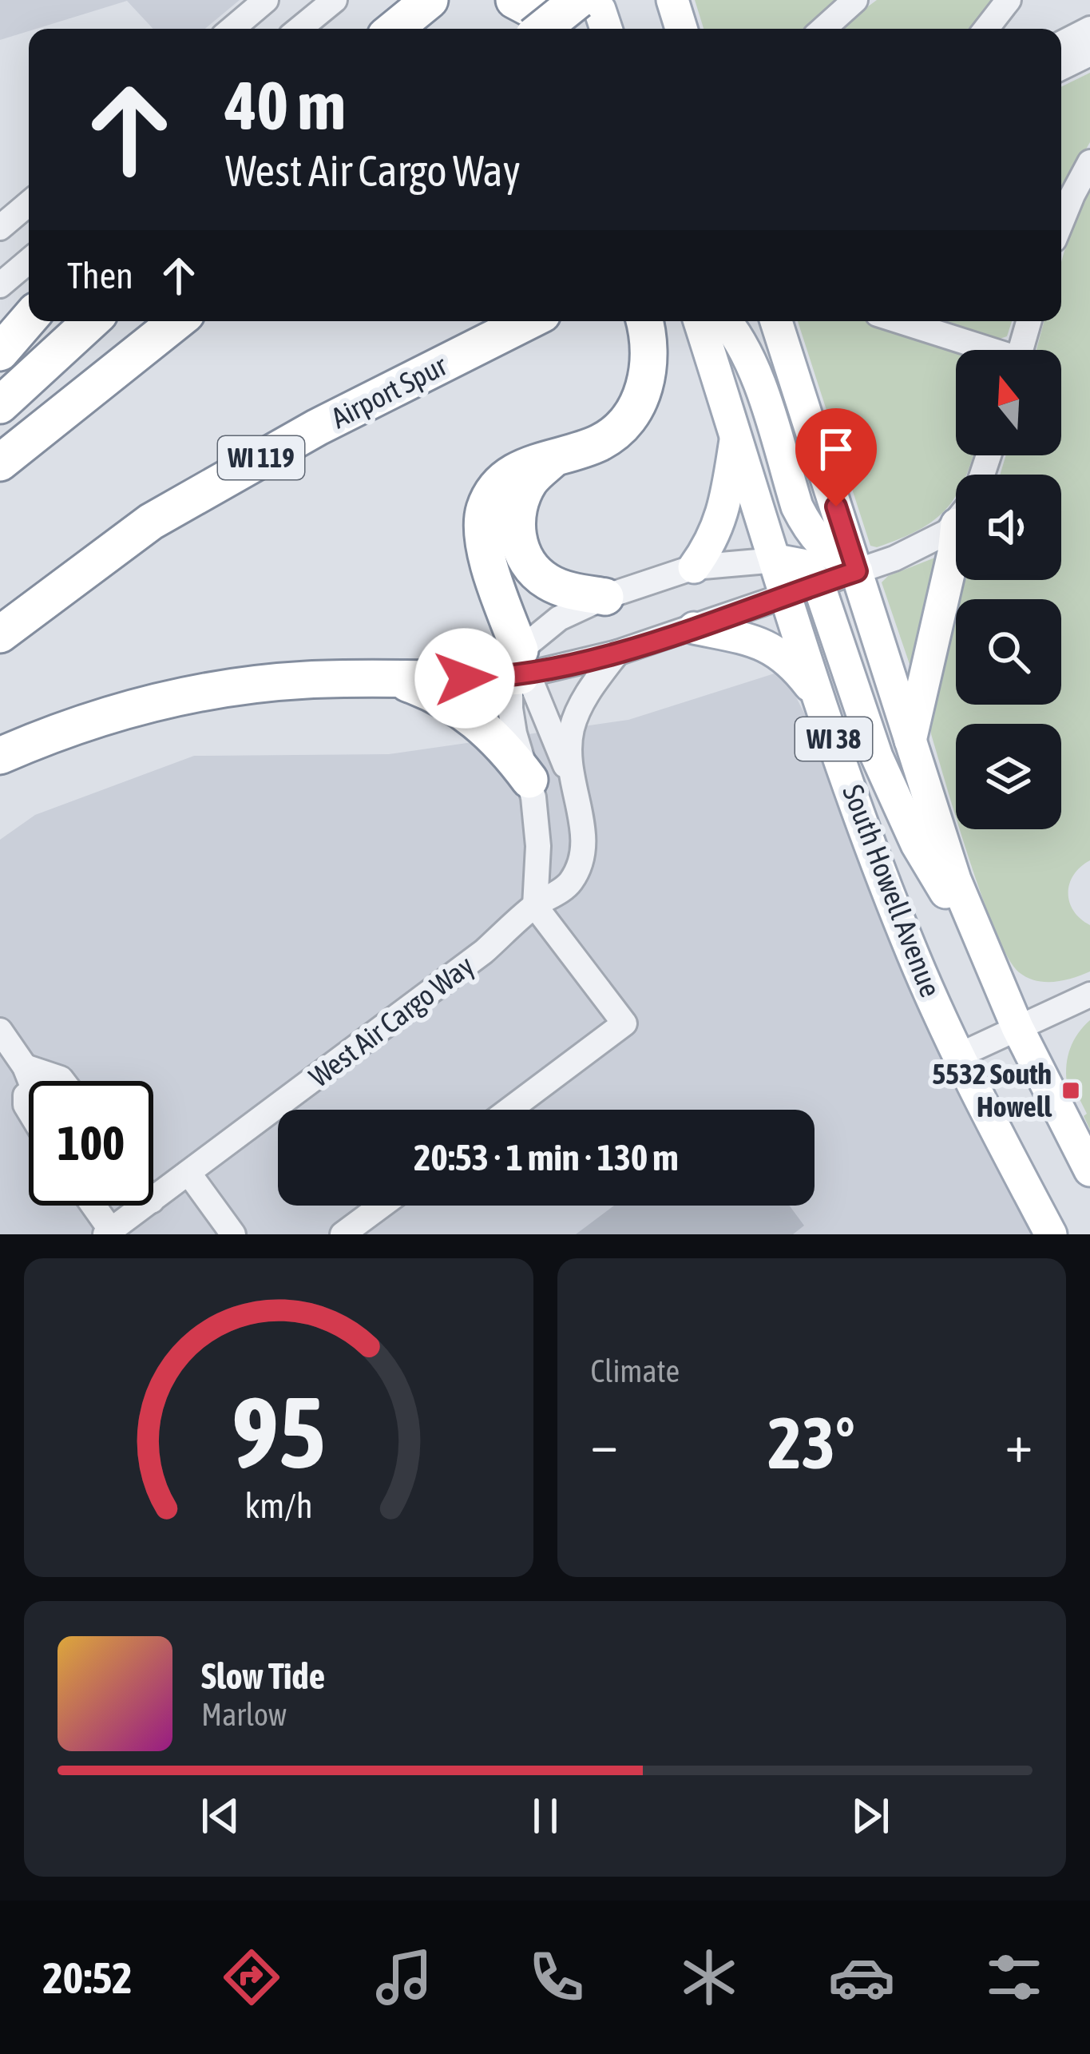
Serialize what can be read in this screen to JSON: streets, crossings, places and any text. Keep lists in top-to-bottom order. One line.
{"streets":{"highway":["Airport Spur","WI 119"],"main road":["WI 38","South Howell Avenue"],"street":["West Air Cargo Way"]},"places":{"transit":["5532 South Howell"]},"north":"top","page":{"turn":["40 m","West Air Cargo Way"],"then":"Then","limit":"100","trip":"20:53 · 1 min · 130 m","tile":"Climate","heat":["−","23°","+"],"song":["Slow Tide","Marlow"],"tabs":"20:52","gauge":["95","km/h"]}}
